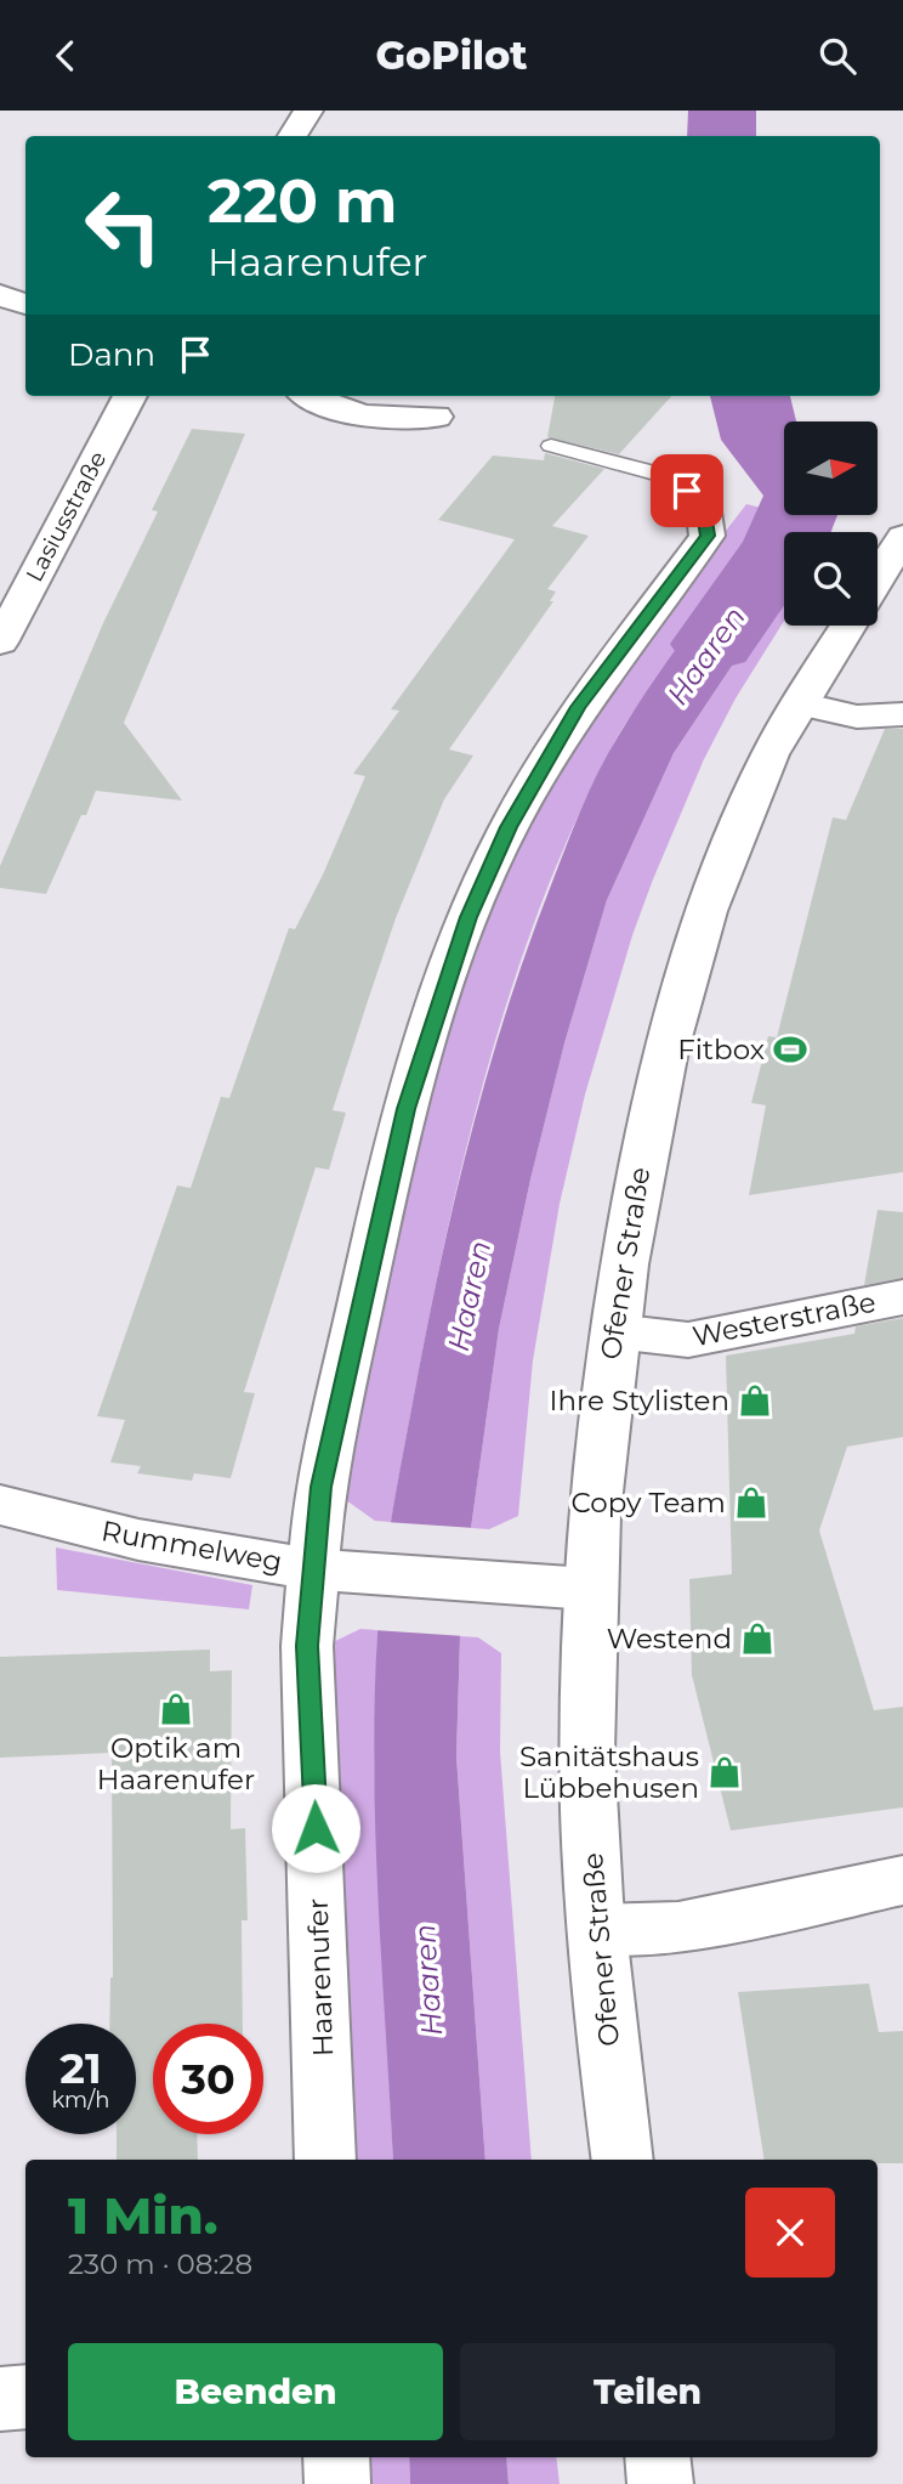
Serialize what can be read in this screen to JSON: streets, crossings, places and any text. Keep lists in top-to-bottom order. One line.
{"streets":{"street":["Lasiusstraße","Ofener Straße","Westerstraße","Rummelweg","Haarenufer"]},"crossings":[["Ofener Straße","Westerstraße"],["Ofener Straße","Rummelweg"],["Rummelweg","Haarenufer"]],"water":["Haaren"],"places":{"sports":["Fitbox"],"shop":["Ihre Stylisten","Copy Team","Westend","Optik am Haarenufer","Sanitätshaus Lübbehusen"]},"north":"right","page":{"header":"GoPilot","turn":["220 m","Haarenufer"],"then":"Dann","speed":"21 km/h","limit":"30","heading":["1 Min.","230 m · 08:28"],"buttons":["Beenden","Teilen"]}}
